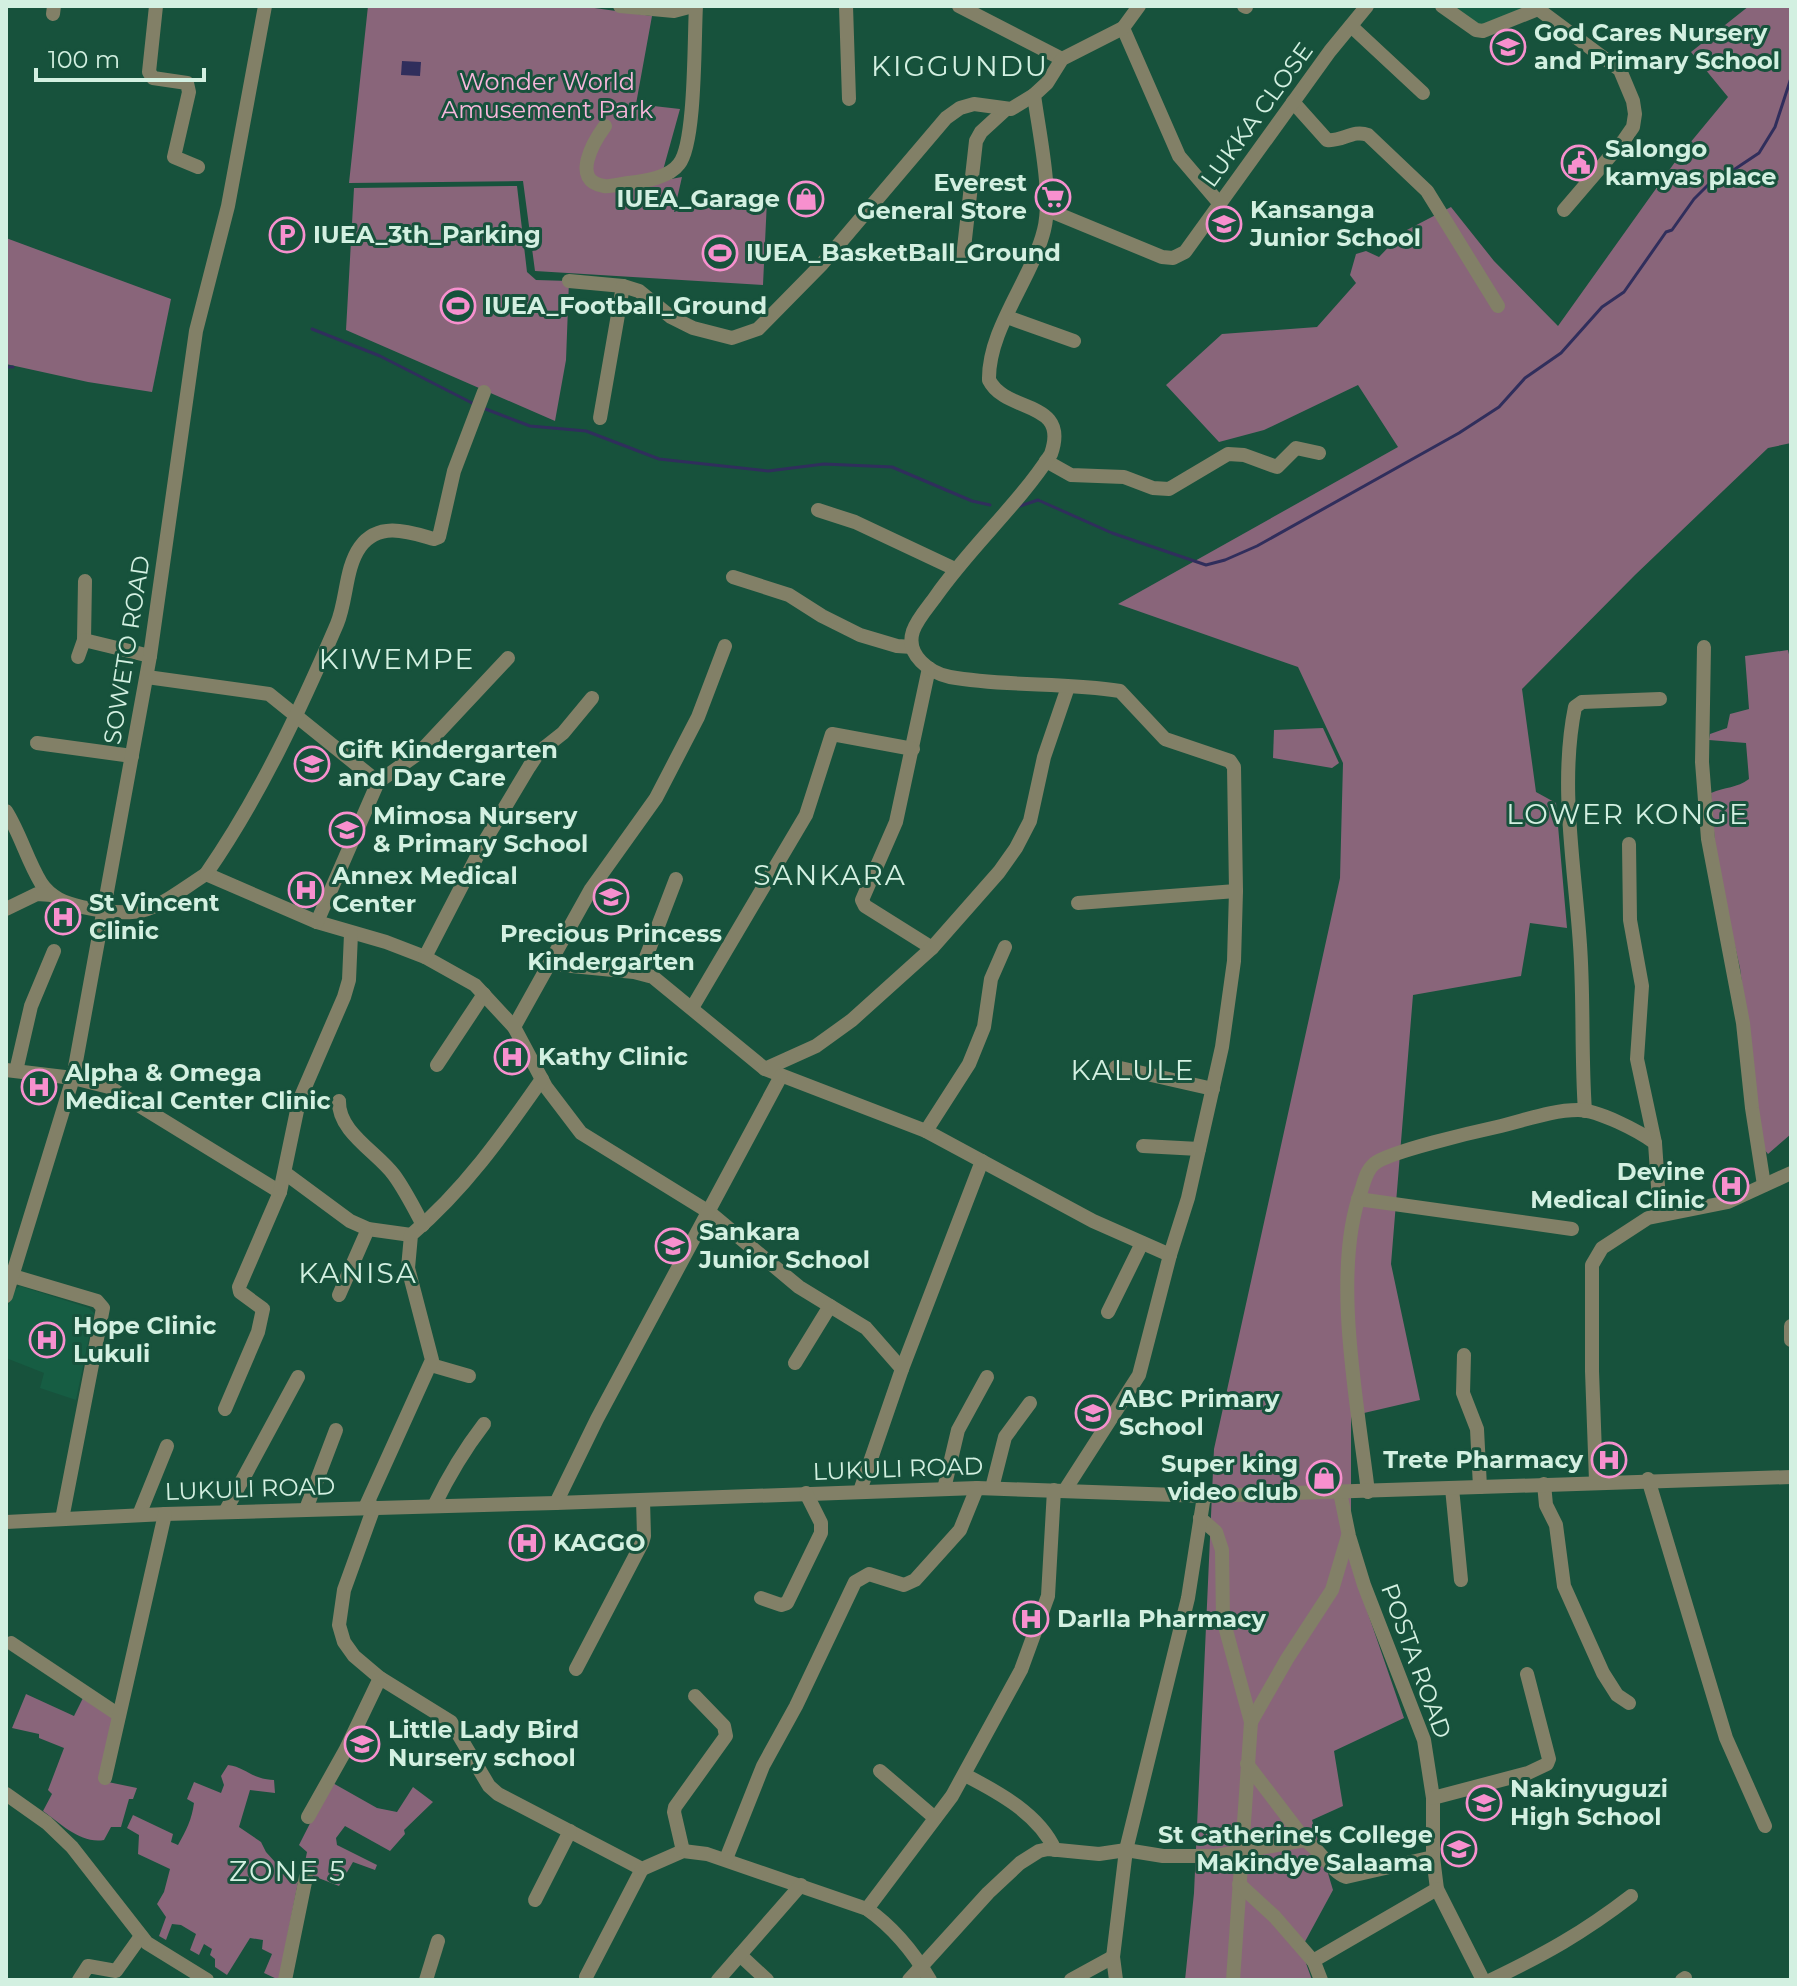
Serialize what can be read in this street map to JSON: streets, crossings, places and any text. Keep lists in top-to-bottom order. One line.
{"streets":{"street":["LUKKA CLOSE","SOWETO ROAD","LUKULI ROAD","POSTA ROAD"]},"crossings":[["LUKULI ROAD","POSTA ROAD"]],"districts":["KIGGUNDU","KIWEMPE","LOWER KONGE","SANKARA","KALULE","KANISA","ZONE 5"],"parks":["Wonder World Amusement Park"],"places":{"school or university":["God Cares Nursery and Primary School","Kansanga Junior School","Gift Kindergarten and Day Care","Mimosa Nursery & Primary School","Precious Princess Kindergarten","Sankara Junior School","ABC Primary School","Little Lady Bird Nursery school","Nakinyuguzi High School","St Catherine's College Makindye Salaama"],"public building":["Salongo kamyas place"],"supermarket":["Everest General Store"],"shop":["IUEA_Garage","Super king video club"],"parking":["IUEA_3th_Parking"],"sports":["IUEA_BasketBall_Ground","IUEA_Football_Ground"],"hospital":["Annex Medical Center","St Vincent Clinic","Kathy Clinic","Alpha & Omega Medical Center Clinic","Devine Medical Clinic","Hope Clinic Lukuli","Trete Pharmacy","KAGGO","Darlla Pharmacy"]},"scale_bar":"100 m"}
